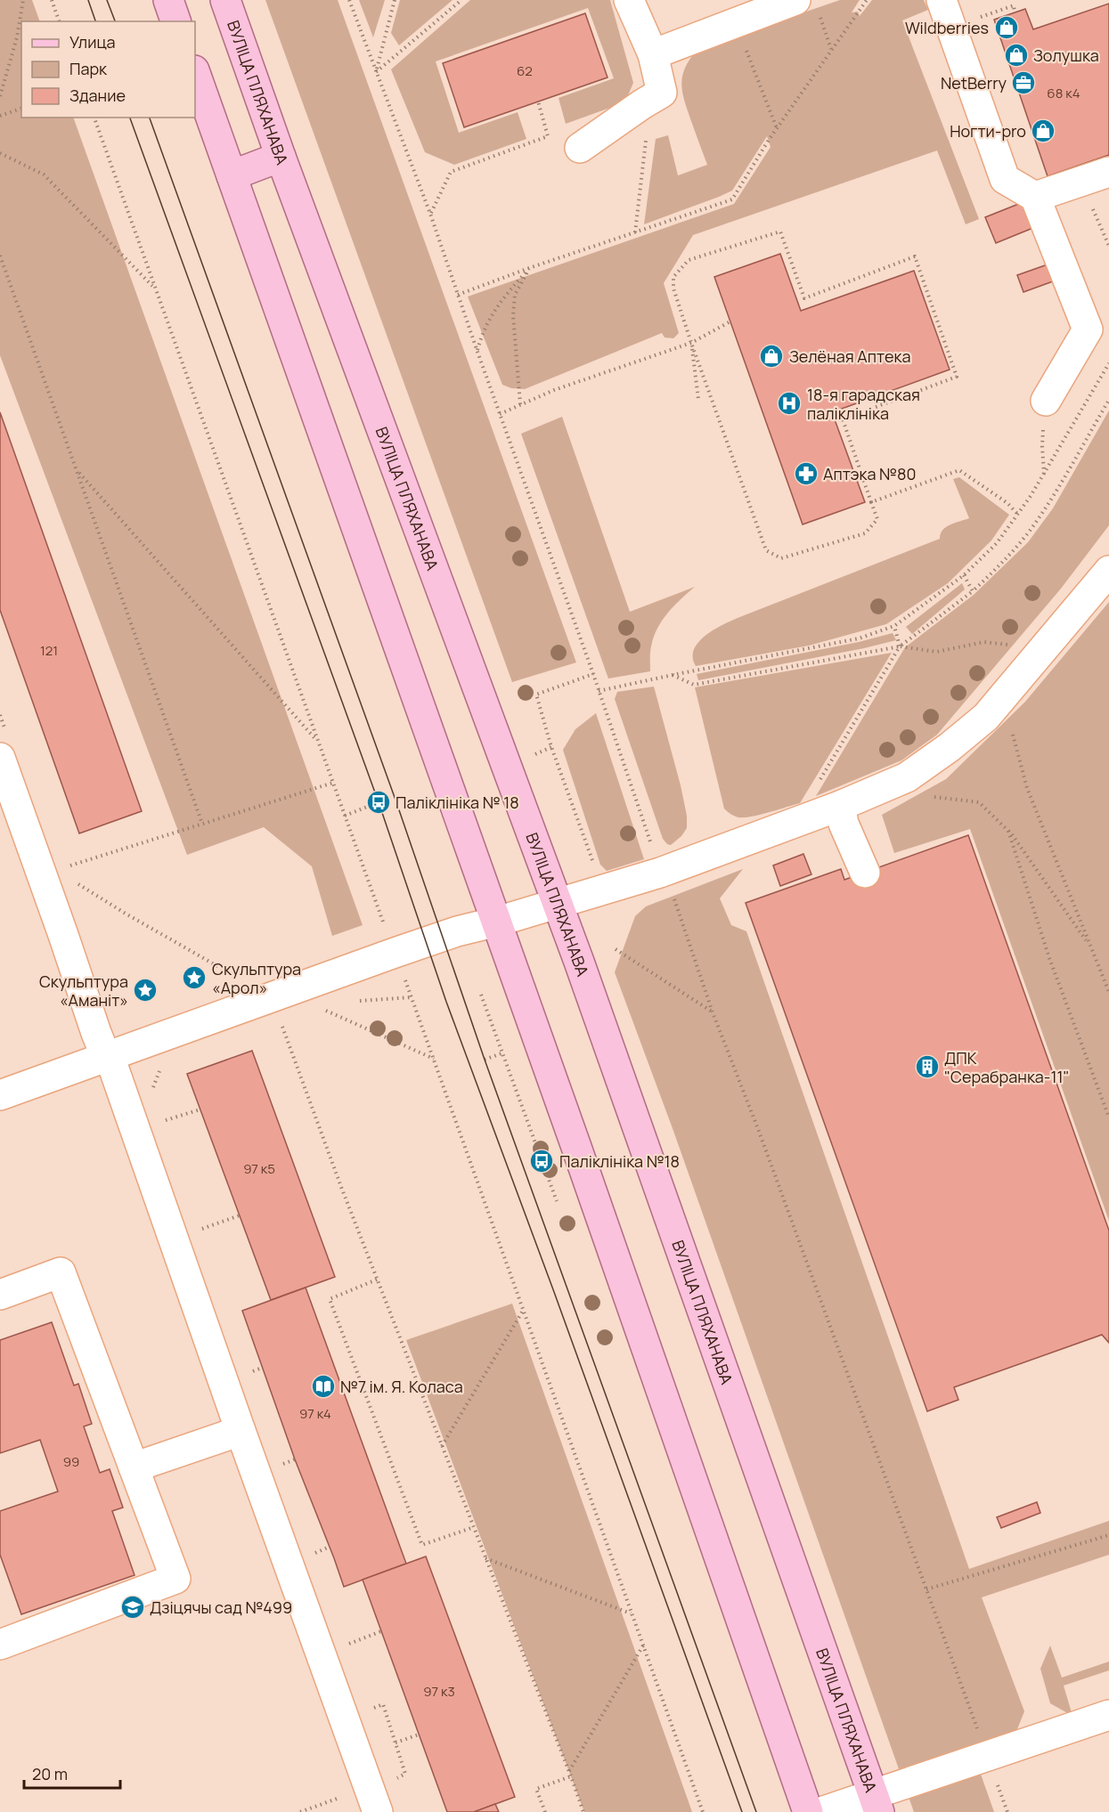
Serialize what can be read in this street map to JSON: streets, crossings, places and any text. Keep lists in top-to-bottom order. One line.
{"streets":{"main road":["ВУЛІЦА ПЛЯХАНАВА"]},"places":{"shop":["Wildberries","Золушка","Ногти-pro","Зелёная Аптека"],"office":["NetBerry"],"hospital":["18-я гарадская паліклініка"],"pharmacy":["Аптэка №80"],"bus stop":["Паліклініка № 18","Паліклініка №18"],"place":["Скульптура «Арол»","Скульптура «Аманіт»"],"building":["ДПК \"Серабранка-11\""],"library":["№7 ім. Я. Коласа"],"school or university":["Дзіцячы сад №499"]},"house_numbers":["62","68 к4","121","97 к5","97 к4","99","97 к3"],"legend":["Улица","Парк","Здание"],"scale_bar":"20 m"}
